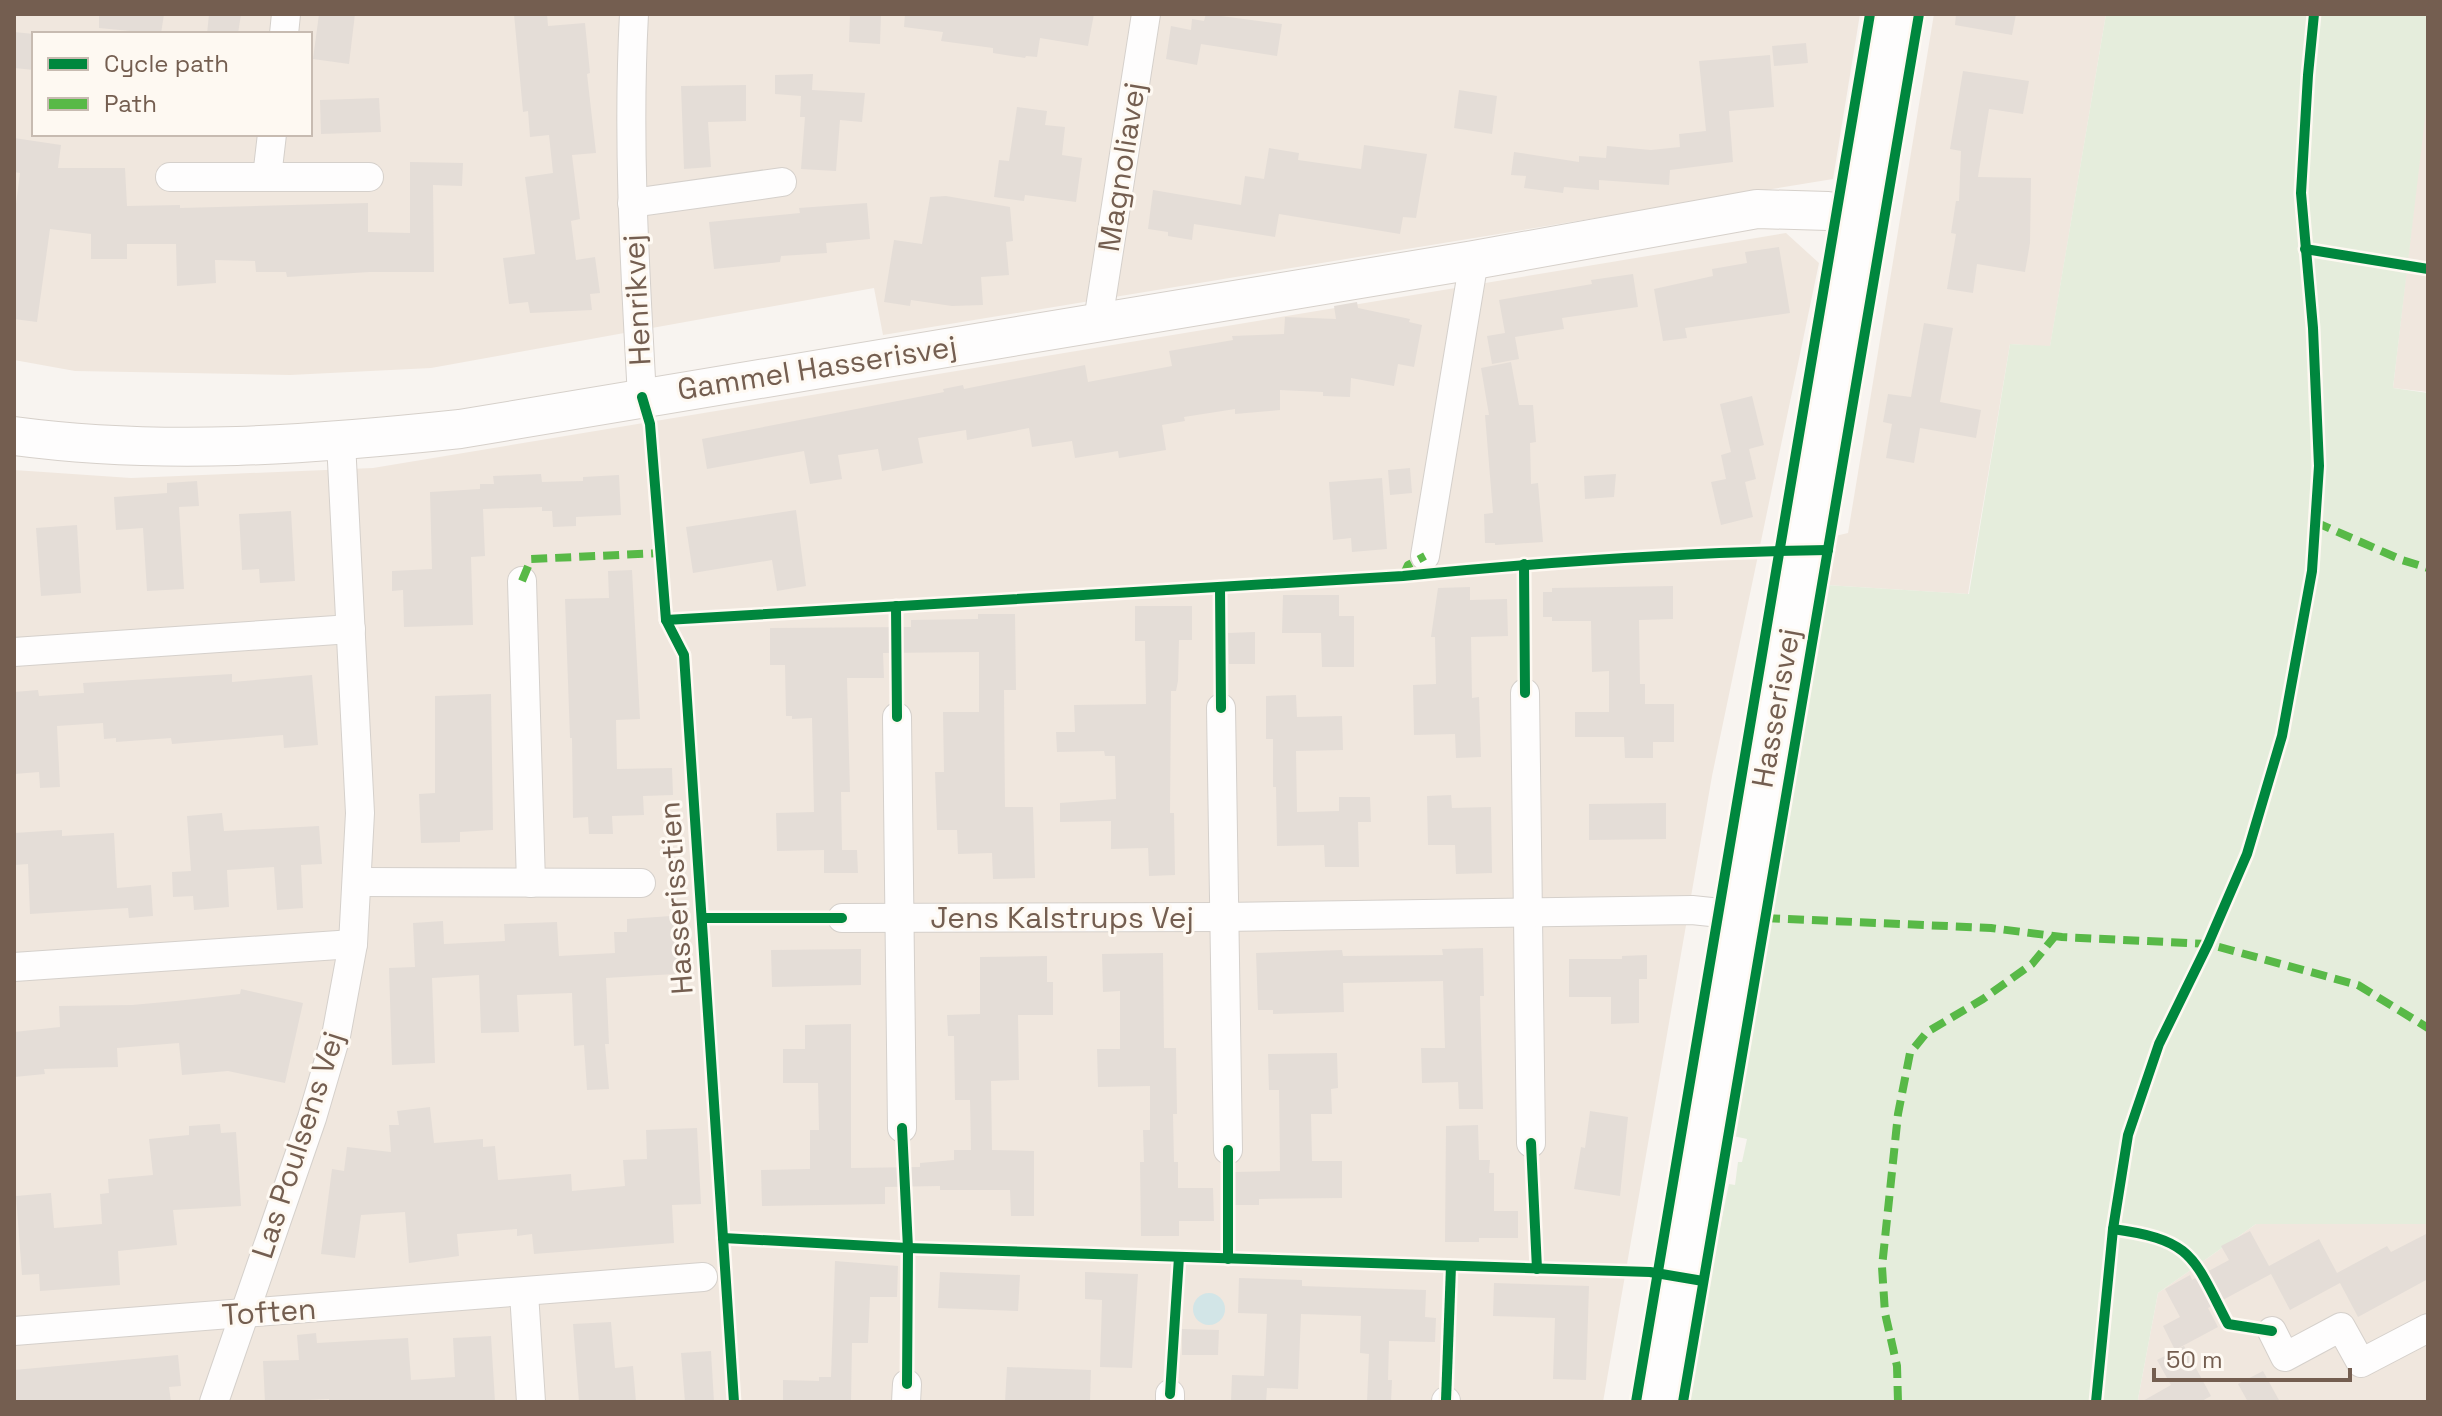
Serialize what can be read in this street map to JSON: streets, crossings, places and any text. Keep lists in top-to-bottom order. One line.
{"streets":{"street":["Magnoliavej","Henrikvej","Gammel Hasserisvej","Hasserisvej","Jens Kalstrups Vej","Las Poulsens Vej","Toften"],"cycle path":["Hasserisstien"]},"crossings":[["Magnoliavej","Gammel Hasserisvej"],["Henrikvej","Gammel Hasserisvej"],["Gammel Hasserisvej","Hasserisvej"],["Gammel Hasserisvej","Las Poulsens Vej"],["Hasserisvej","Jens Kalstrups Vej"],["Las Poulsens Vej","Toften"]],"legend":["Cycle path","Path"],"scale_bar":"50 m"}
